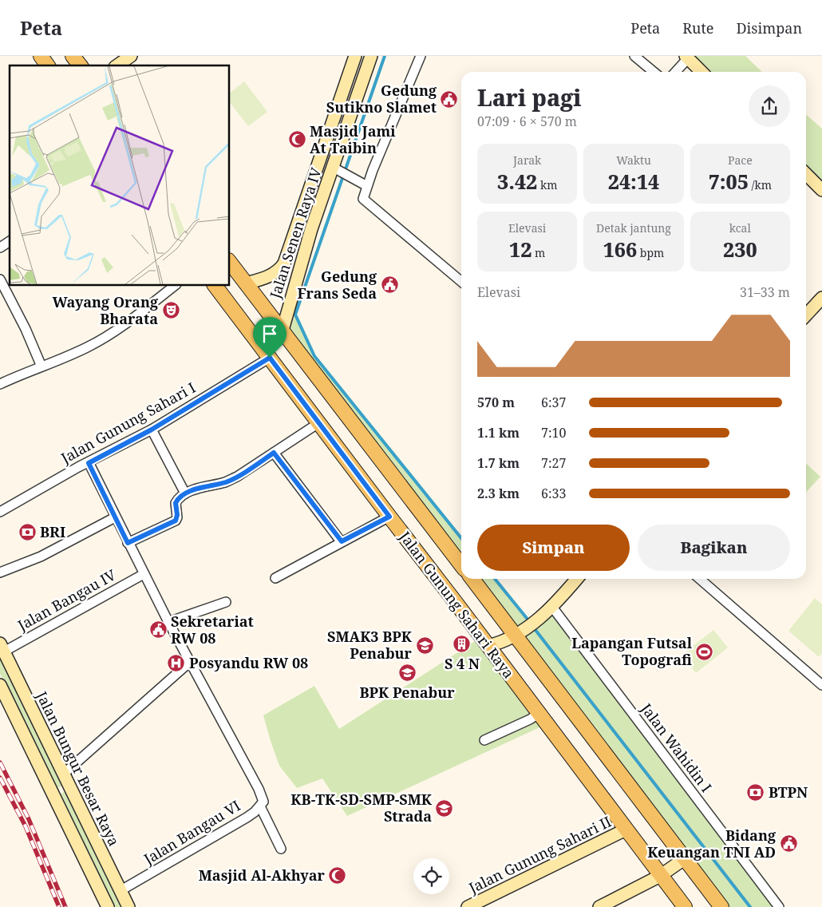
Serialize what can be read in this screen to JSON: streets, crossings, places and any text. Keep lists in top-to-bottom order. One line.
{"streets":{"main road":["Jalan Gunung Sahari Raya"],"street":["Jalan Senen Raya IV","Jalan Gunung Sahari I","Jalan Bangau IV","Jalan Wahidin I","Jalan Bungur Besar Raya","Jalan Bangau VI","Jalan Gunung Sahari II"]},"crossings":[["Jalan Senen Raya IV","Jalan Gunung Sahari Raya"],["Jalan Gunung Sahari I","Jalan Gunung Sahari Raya"],["Jalan Bangau IV","Jalan Bungur Besar Raya"],["Jalan Gunung Sahari Raya","Jalan Gunung Sahari II"],["Jalan Bungur Besar Raya","Jalan Bangau VI"]],"places":{"public building":["Gedung Sutikno Slamet","Gedung Frans Seda","Sekretariat RW 08","Bidang Keuangan TNI AD"],"mosque":["Masjid Jami At Taibin","Masjid Al-Akhyar"],"theatre":["Wayang Orang Bharata"],"bank":["BRI","BTPN"],"building":["S 4 N"],"school or university":["SMAK3 BPK Penabur","BPK Penabur","KB-TK-SD-SMP-SMK Strada"],"sports":["Lapangan Futsal Topografi"],"hospital":["Posyandu RW 08"]},"page":{"header":"Peta","nav":["Peta","Rute","Disimpan"],"heading":["Lari pagi","07:09 · 6 × 570 m"],"stats":[["Jarak","3.42 km"],["Waktu","24:14"],["Pace","7:05 /km"],["Elevasi","12 m"],["Detak jantung","166 bpm"],["kcal","230"]],"chart":["Elevasi","31–33 m"],"list":[{"name":"570 m","note":"6:37"},{"name":"1.1 km","note":"7:10"},{"name":"1.7 km","note":"7:27"},{"name":"2.3 km","note":"6:33"}],"buttons":["Simpan","Bagikan"]}}
